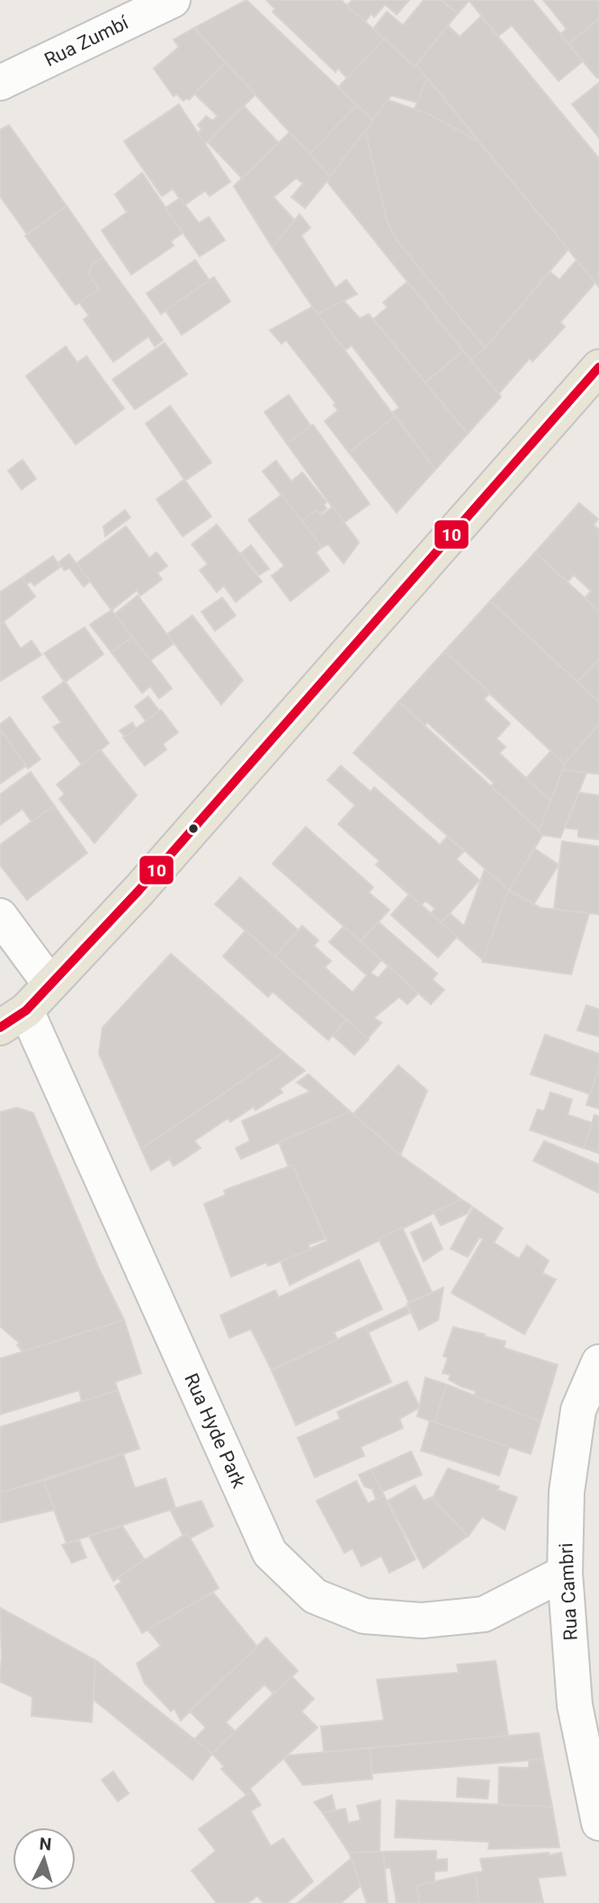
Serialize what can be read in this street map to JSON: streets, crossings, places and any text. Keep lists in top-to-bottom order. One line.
{"streets":{"street":["Rua Zumbí","Rua Hyde Park","Rua Cambri"]},"crossings":[["Rua Hyde Park","Rua Cambri"]],"lines":["transit line 10"],"north":"top"}
